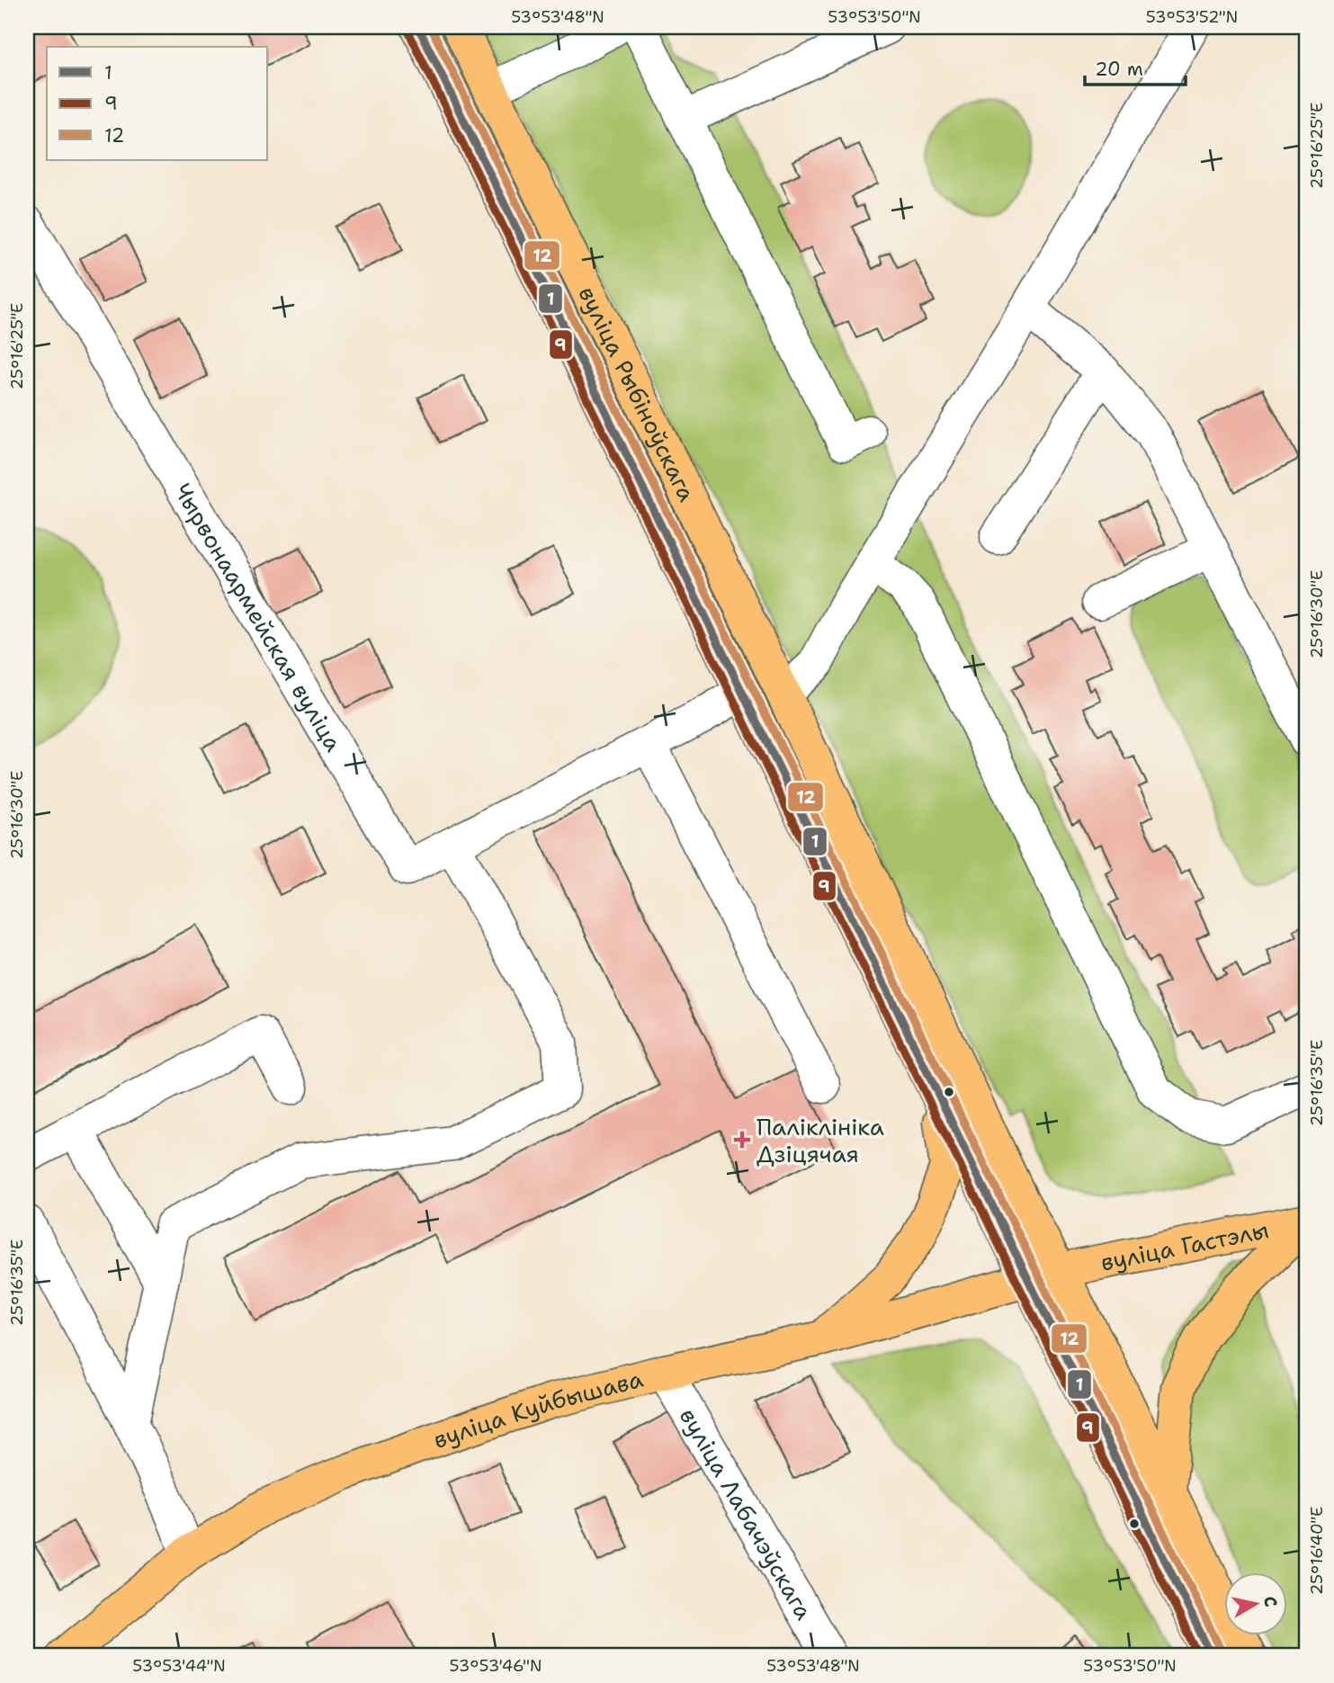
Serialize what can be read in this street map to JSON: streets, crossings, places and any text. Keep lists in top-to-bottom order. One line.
{"streets":{"main road":["вуліца Рыбіноўскага","вуліца Гастэлы","вуліца Куйбышава"],"street":["Чырвонаармейская вуліца","вуліца Лабачэўскага"]},"crossings":[["вуліца Рыбіноўскага","Чырвонаармейская вуліца"],["вуліца Гастэлы","вуліца Куйбышава"],["вуліца Куйбышава","вуліца Лабачэўскага"]],"places":{"health":["Паліклініка Дзіцячая"]},"lines":["transit line 1","transit line 12","transit line 9"],"legend":["1","9","12"],"scale_bar":"20 m","north":"right","coordinates":["53°53'48\"N","53°53'50\"N","53°53'52\"N","25°16'25\"E","25°16'30\"E","25°16'35\"E","25°16'40\"E","53°53'44\"N","53°53'46\"N"]}
